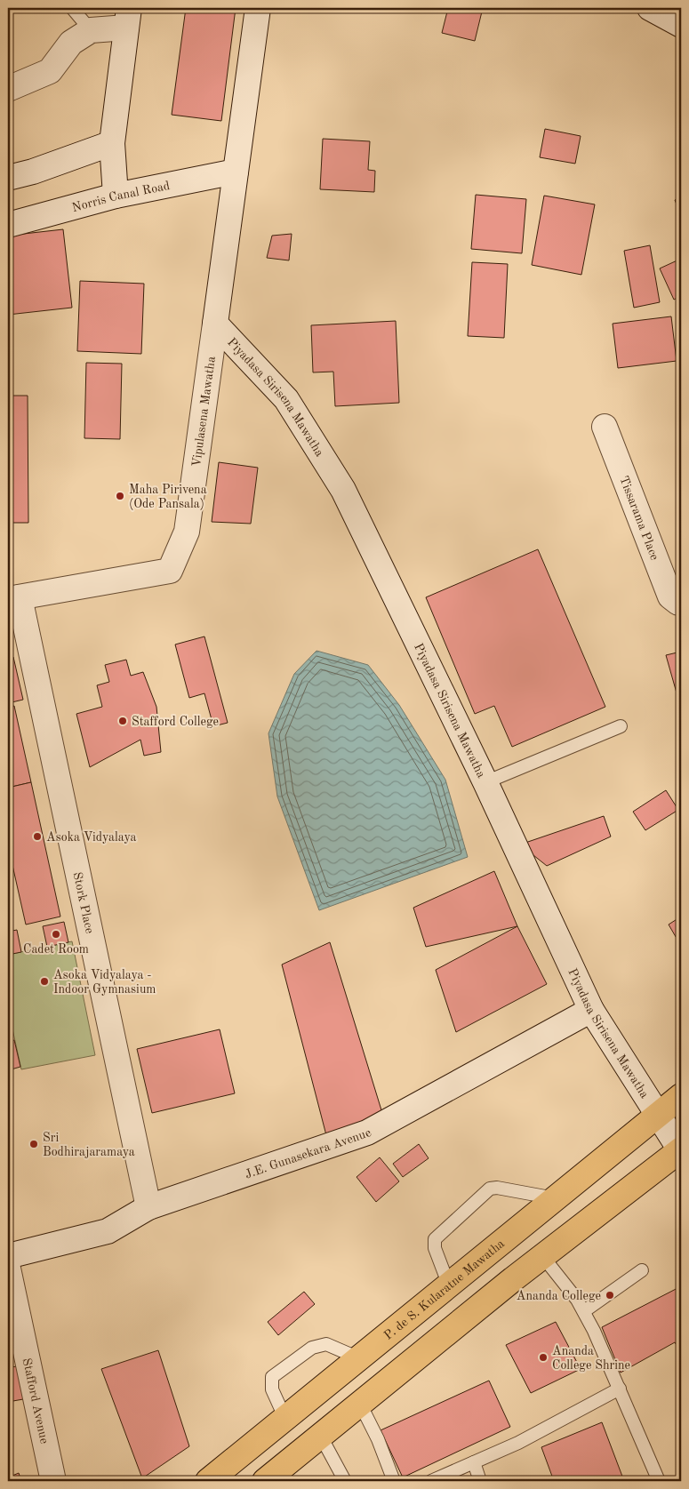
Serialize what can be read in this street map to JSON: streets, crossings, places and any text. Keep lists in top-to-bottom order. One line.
{"streets":{"main road":["P. de S. Kularatne Mawatha"],"street":["Norris Canal Road","Piyadasa Sirisena Mawatha","Vipulasena Mawatha","Tissarama Place","Stork Place","J.E. Gunasekara Avenue","Stafford Avenue"]},"crossings":[["Norris Canal Road","Vipulasena Mawatha"],["Piyadasa Sirisena Mawatha","Vipulasena Mawatha"],["Piyadasa Sirisena Mawatha","J.E. Gunasekara Avenue"],["Piyadasa Sirisena Mawatha","P. de S. Kularatne Mawatha"],["Vipulasena Mawatha","Stork Place"],["Stork Place","J.E. Gunasekara Avenue"]],"places":["Maha Pirivena (Ode Pansala)","Stafford College","Asoka Vidyalaya","Cadet Room","Asoka Vidyalaya - Indoor Gymnasium","Sri Bodhirajaramaya","Ananda College","Ananda College Shrine"]}
